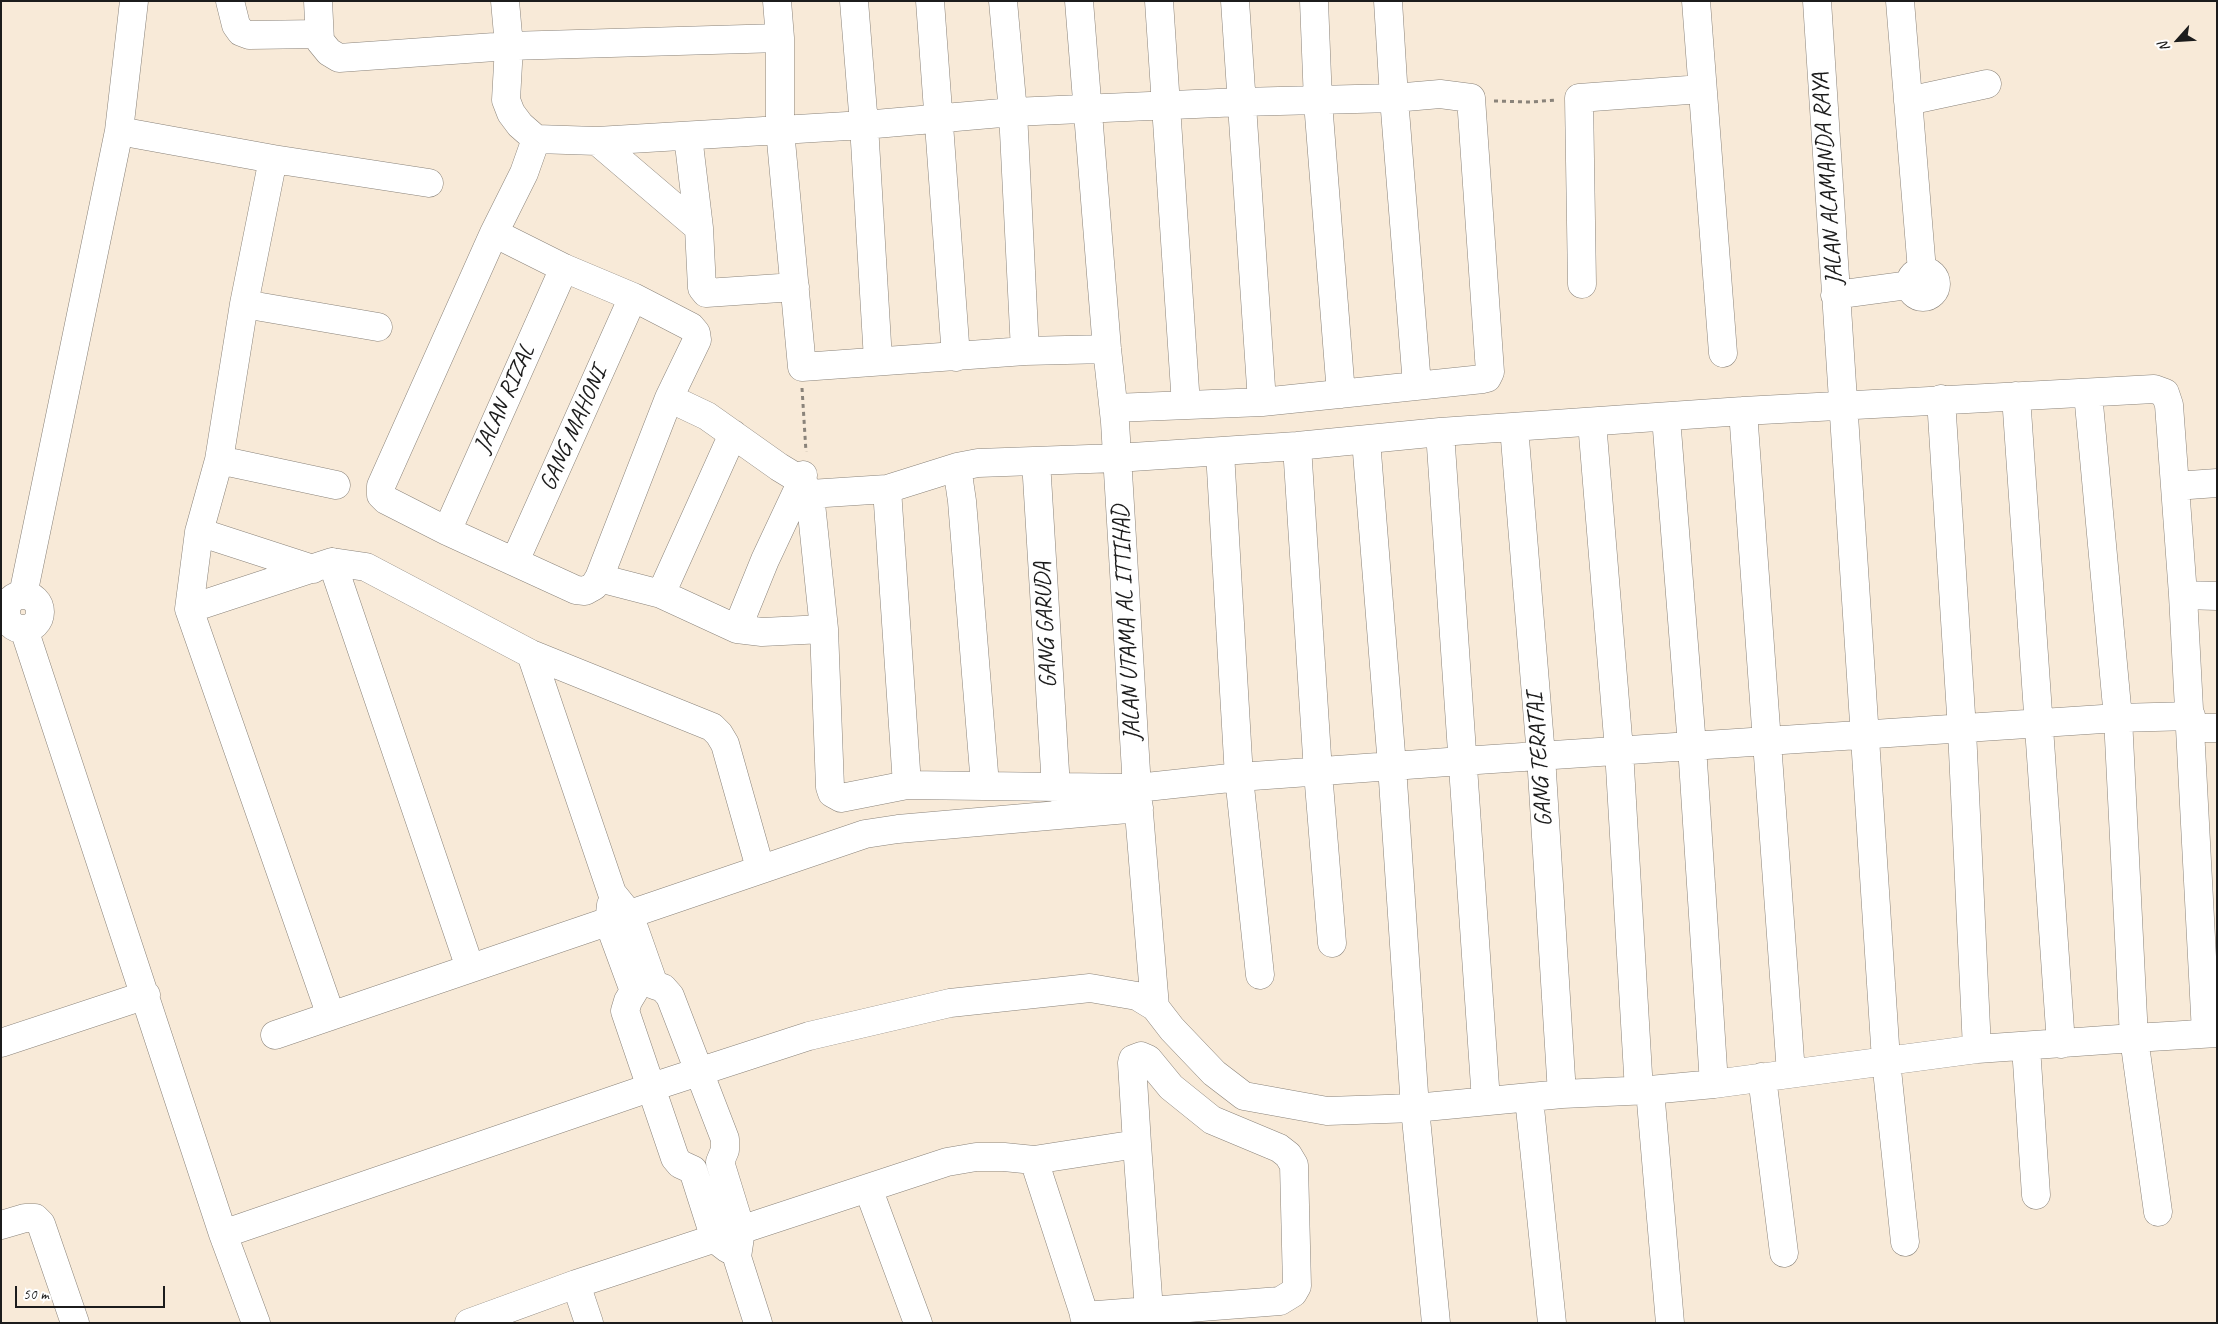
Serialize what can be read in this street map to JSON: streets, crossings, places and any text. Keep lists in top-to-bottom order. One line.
{"streets":{"street":["JALAN ALAMANDA RAYA","JALAN RIZAL","GANG MAHONI","JALAN UTAMA AL ITTIHAD","GANG GARUDA","GANG TERATAI"]},"scale_bar":"50 m","north":"bottom left"}
